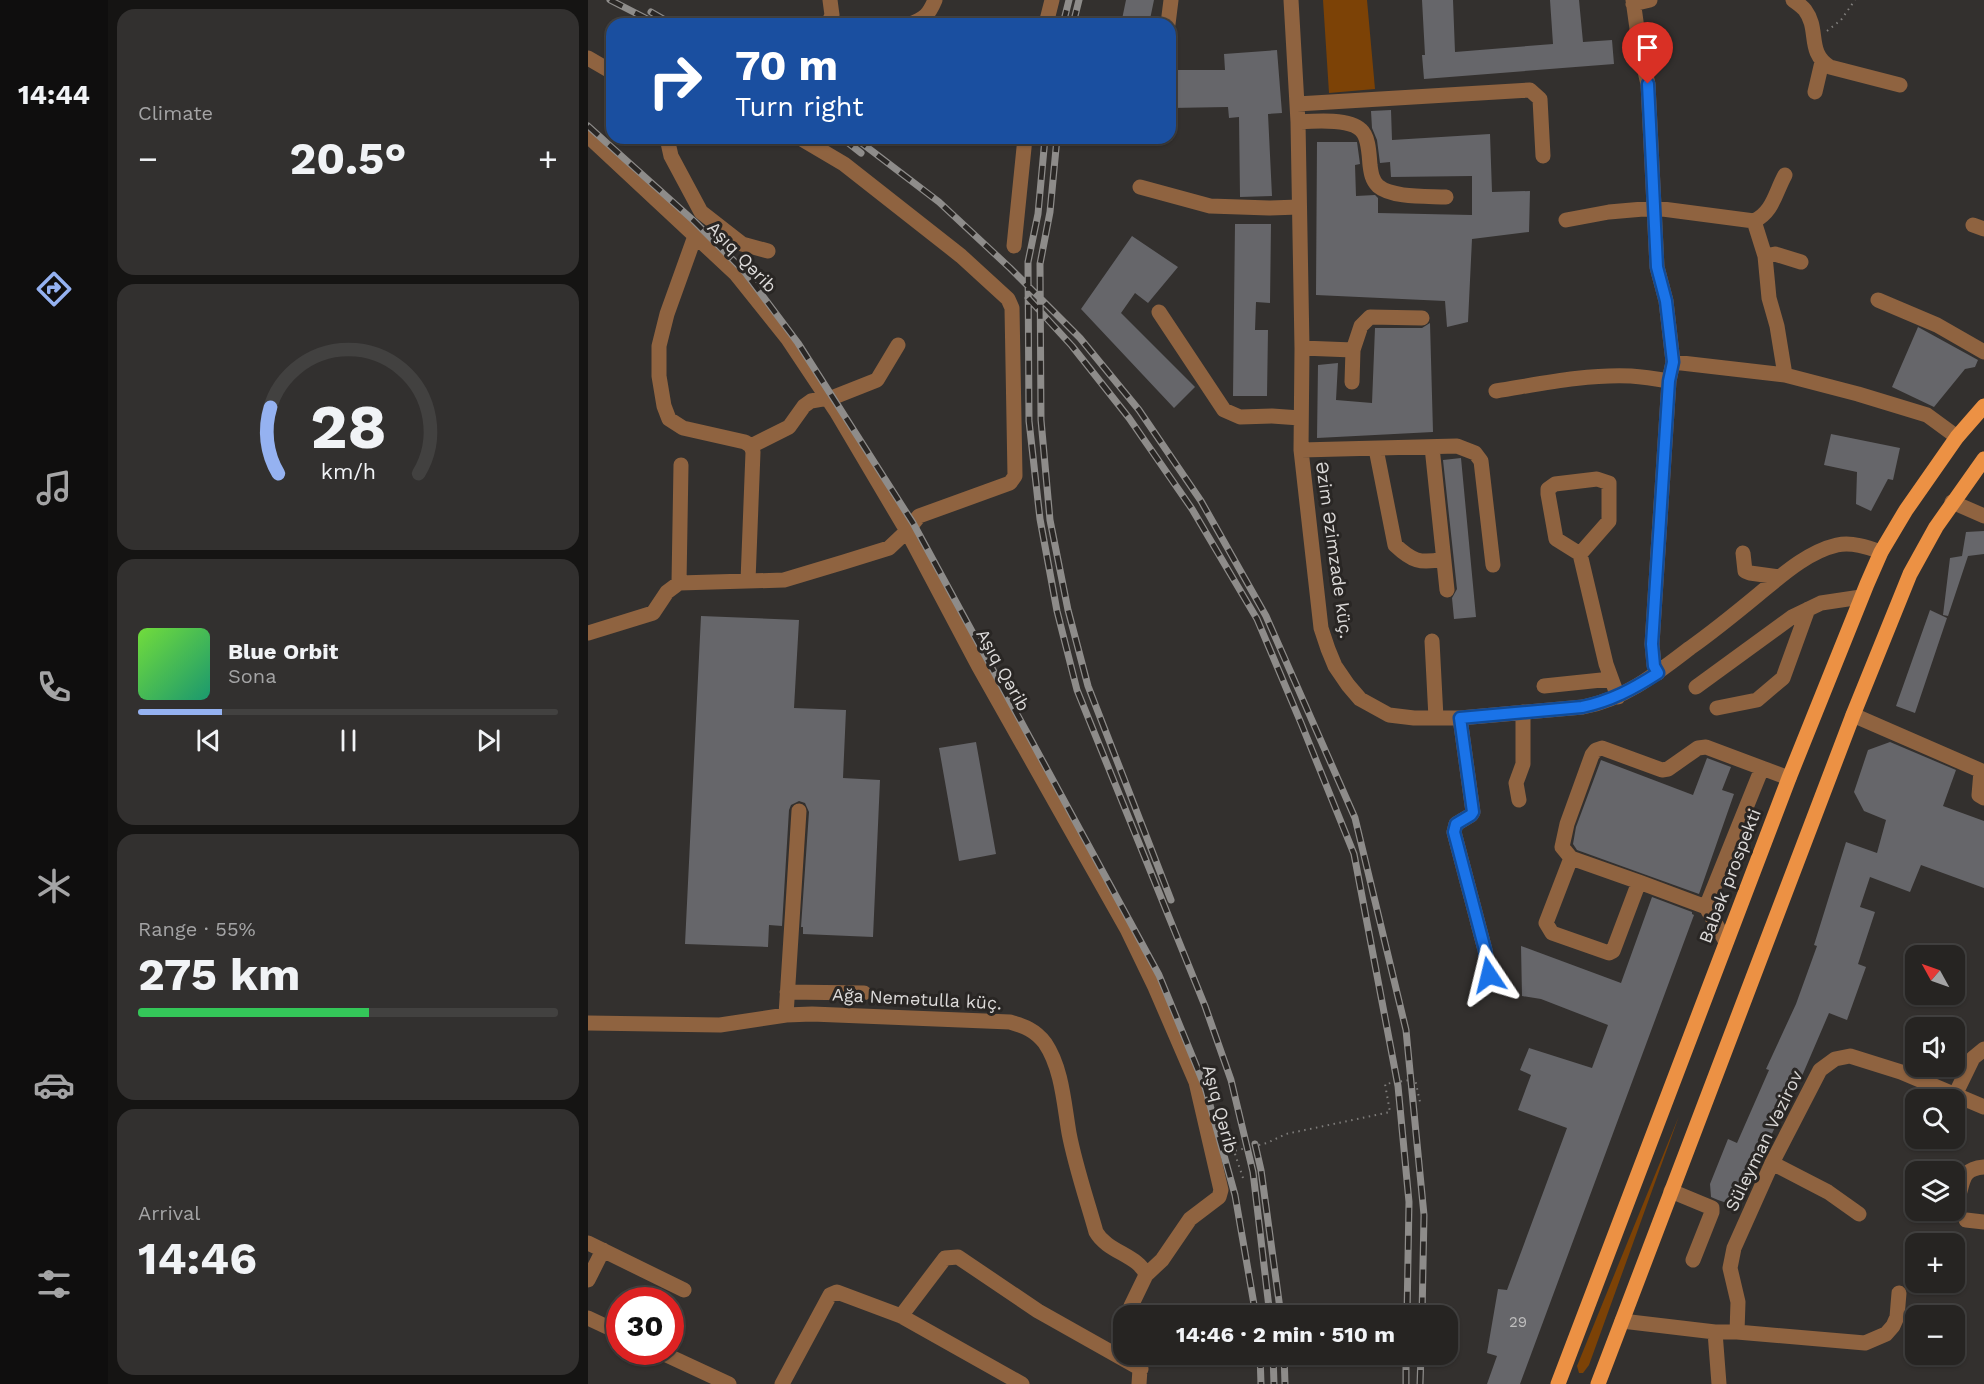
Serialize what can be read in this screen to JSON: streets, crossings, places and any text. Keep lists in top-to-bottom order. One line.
{"streets":{"main road":["Babək prospekti"],"street":["Aşıq Qərib","Əzim Əzimzade küç.","Ağa Nemətulla küç.","Süleyman Vəzirov"]},"crossings":[["Aşıq Qərib","Ağa Nemətulla küç."],["Əzim Əzimzade küç.","Babək prospekti"]],"house_numbers":["29"],"north":"top left","page":{"tabs":"14:44","tile":["Climate",["Range · 55%","275 km"],["Arrival","14:46"]],"turn":["70 m","Turn right"],"heat":["−","20.5°","+"],"song":["Blue Orbit","Sona"],"map_buttons":["+","−"],"limit":"30","trip":"14:46 · 2 min · 510 m","gauge":["28","km/h"]}}
